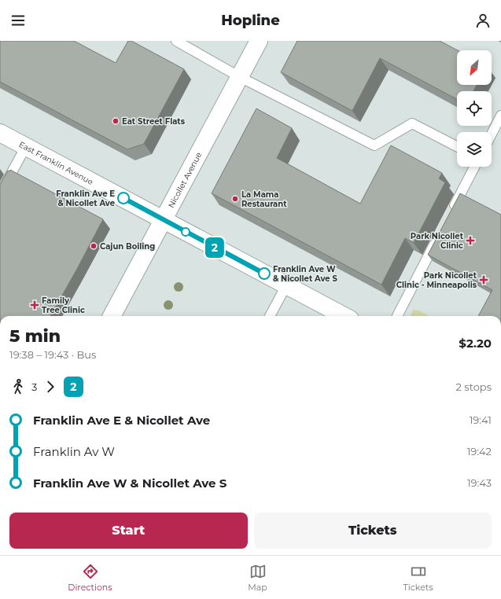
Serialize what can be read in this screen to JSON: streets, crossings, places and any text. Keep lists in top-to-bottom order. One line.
{"streets":{"main road":["East Franklin Avenue","Nicollet Avenue"]},"crossings":[["East Franklin Avenue","Nicollet Avenue"]],"places":{"other":["Eat Street Flats","Franklin Ave E & Nicollet Ave","La Mama Restaurant","Cajun Boiling","Franklin Ave W & Nicollet Ave S"],"health":["Park Nicollet Clinic","Park Nicollet Clinic - Minneapolis","Family Tree Clinic"]},"lines":["bus line 2"],"north":"bottom left","page":{"header":"Hopline","on_map":"2","heading":["5 min","19:38 – 19:43 · Bus","$2.20"],"legs":["3","2","2 stops"],"list":[{"name":"Franklin Ave E & Nicollet Ave","value":"19:41"},{"name":"Franklin Av W","value":"19:42"},{"name":"Franklin Ave W & Nicollet Ave S","value":"19:43"}],"buttons":["Start","Tickets"],"tabs":["Directions","Map","Tickets"]}}
